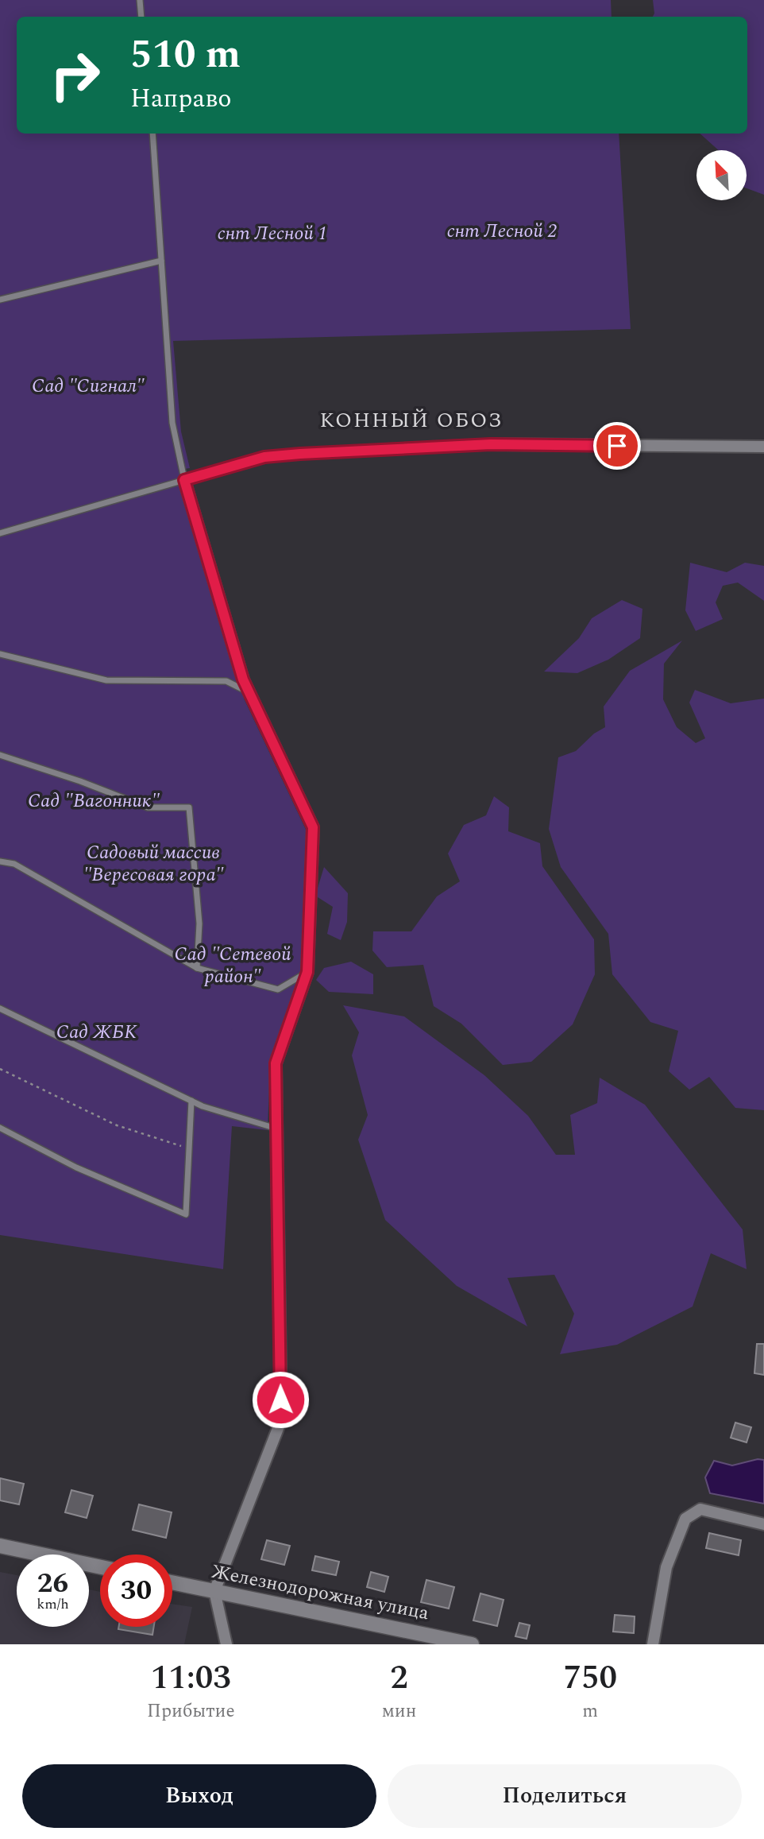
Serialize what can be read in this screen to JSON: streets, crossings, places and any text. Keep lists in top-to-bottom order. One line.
{"streets":{"street":["Железнодорожная улица"]},"districts":["КОННЫЙ ОБОЗ"],"parks":["снт Лесной 2","снт Лесной 1","Сад \"Сигнал\"","Сад \"Вагонник\"","Садовый массив \"Вересовая гора\"","Сад \"Сетевой район\"","Сад ЖБК"],"north":"top left","page":{"turn":["510 m","Направо"],"speed":"26 km/h","limit":"30","eta":["11:03","Прибытие","2","мин","750","m"],"buttons":["Выход","Поделиться"]}}
